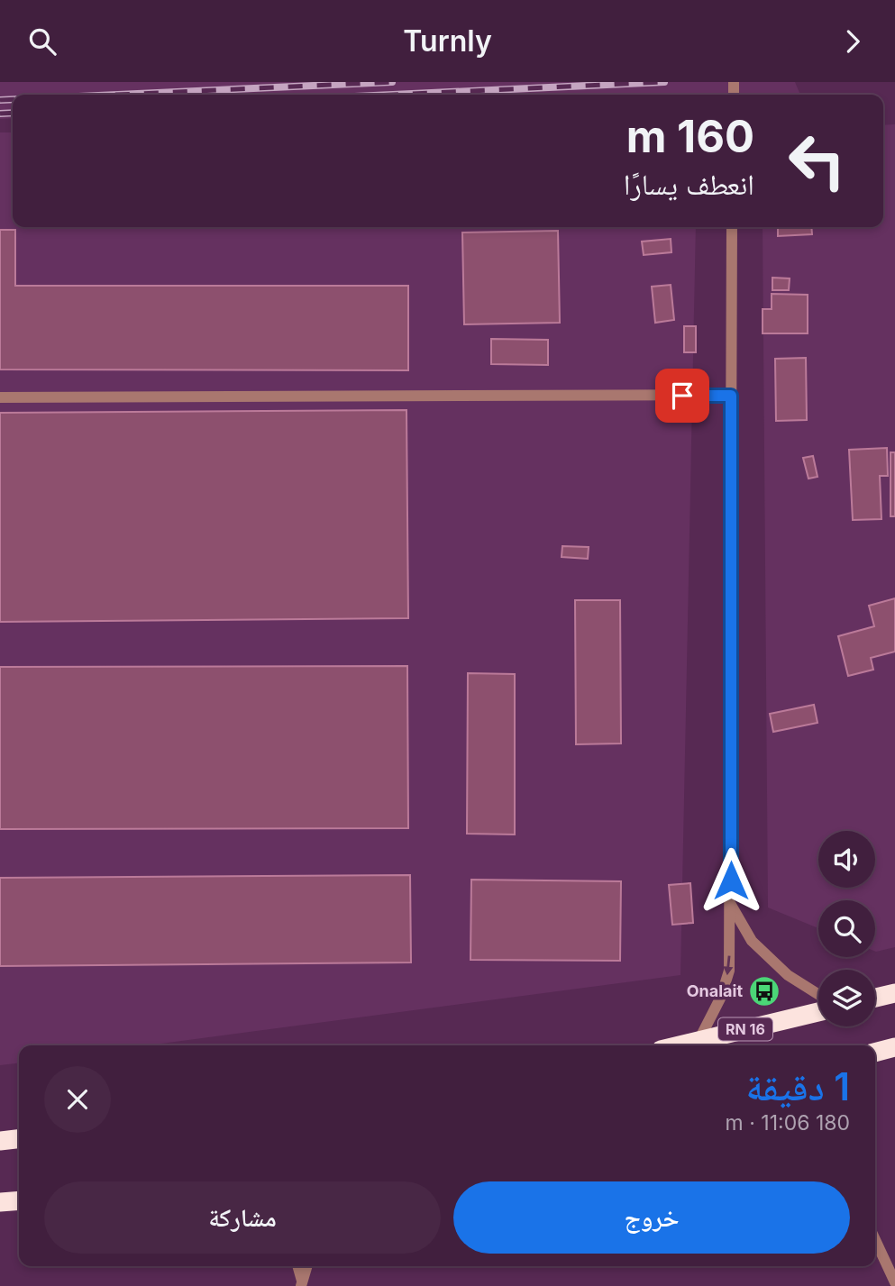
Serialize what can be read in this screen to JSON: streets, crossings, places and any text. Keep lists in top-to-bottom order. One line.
{"streets":{"highway":["RN 16"]},"places":{"bus stop":["Onalait"]},"page":{"header":"Turnly","turn":["160 m","انعطف يسارًا"],"heading":["1 دقيقة","180 m · 11:06"],"buttons":["خروج","مشاركة"]}}
